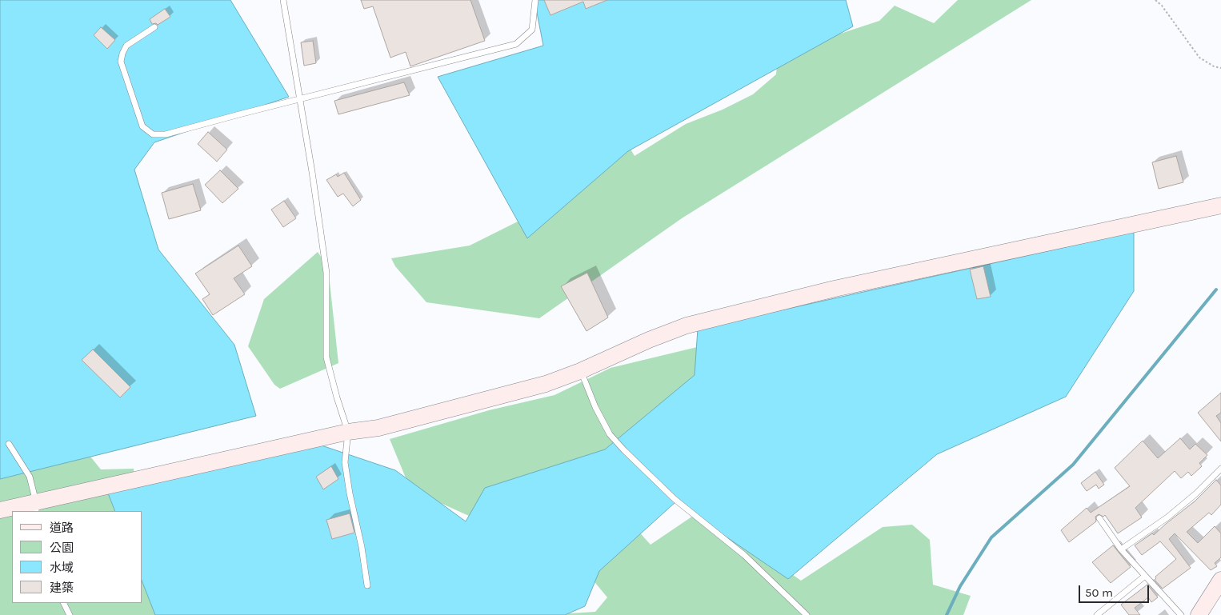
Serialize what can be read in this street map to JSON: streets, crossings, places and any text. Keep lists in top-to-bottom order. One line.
{"legend":["道路","公園","水域","建築"],"scale_bar":"50 m"}
